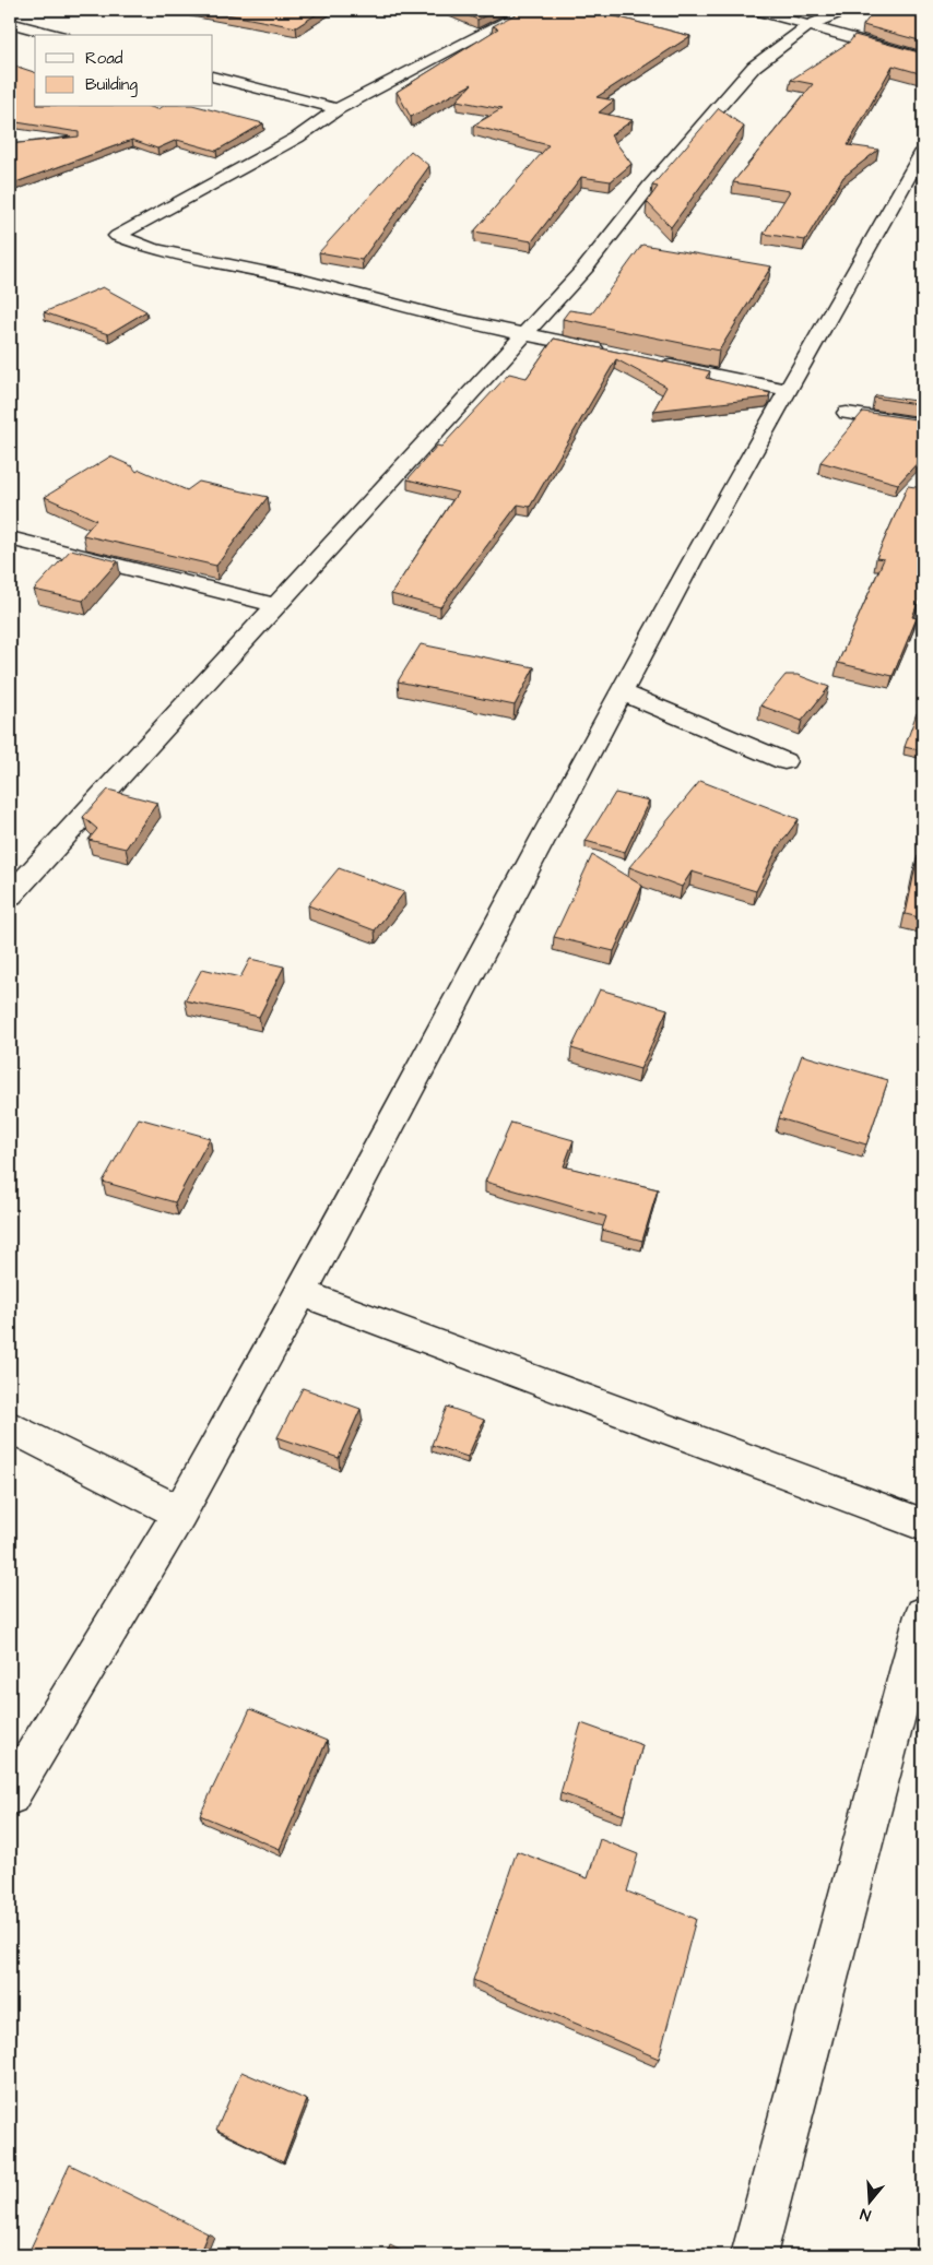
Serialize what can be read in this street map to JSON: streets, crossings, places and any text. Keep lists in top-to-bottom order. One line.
{"legend":["Road","Building"],"north":"bottom"}
